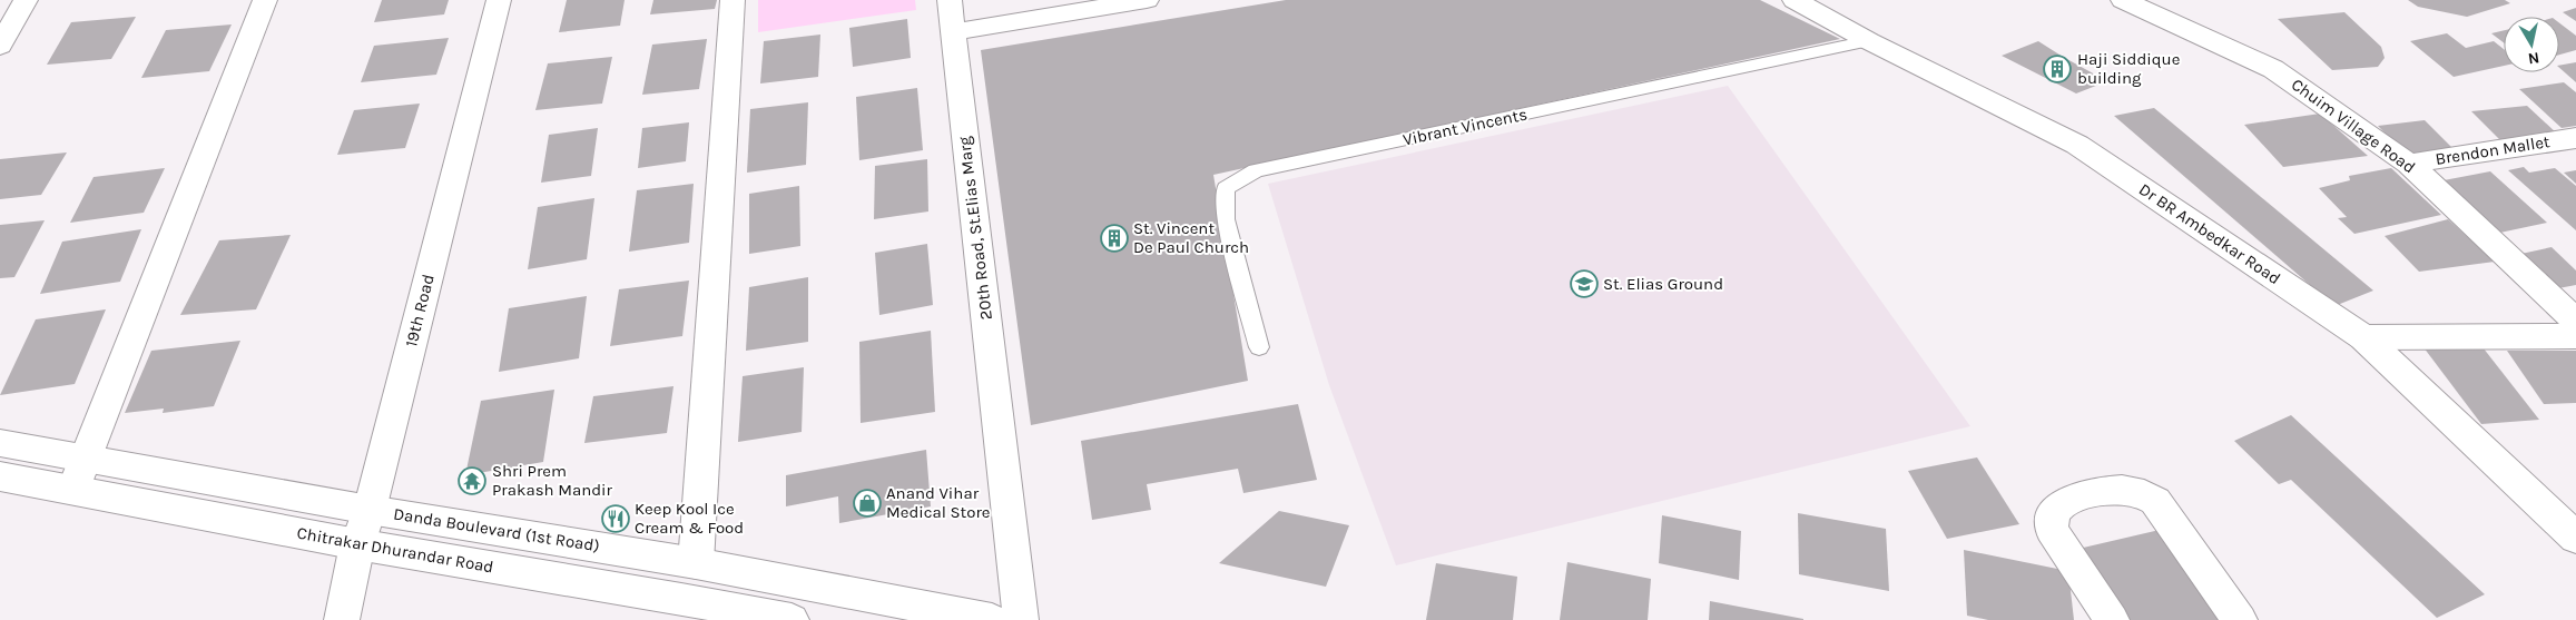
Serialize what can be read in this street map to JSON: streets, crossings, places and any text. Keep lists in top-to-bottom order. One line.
{"streets":{"street":["Chuim Village Road","Brendon Mallet","20th Road, St.Elias Marg","Dr BR Ambedkar Road","19th Road","Danda Boulevard (1st Road)","Chitrakar Dhurandar Road"],"lane":["Vibrant Vincents"]},"crossings":[["Chuim Village Road","Brendon Mallet"],["Vibrant Vincents","Dr BR Ambedkar Road"],["19th Road","Danda Boulevard (1st Road)"],["19th Road","Chitrakar Dhurandar Road"],["Danda Boulevard (1st Road)","Chitrakar Dhurandar Road"]],"places":{"building":["Haji Siddique building","St. Vincent De Paul Church"],"school or university":["St. Elias Ground"],"temple":["Shri Prem Prakash Mandir"],"shop":["Anand Vihar Medical Store"],"restaurant":["Keep Kool Ice Cream & Food"]},"north":"bottom"}
